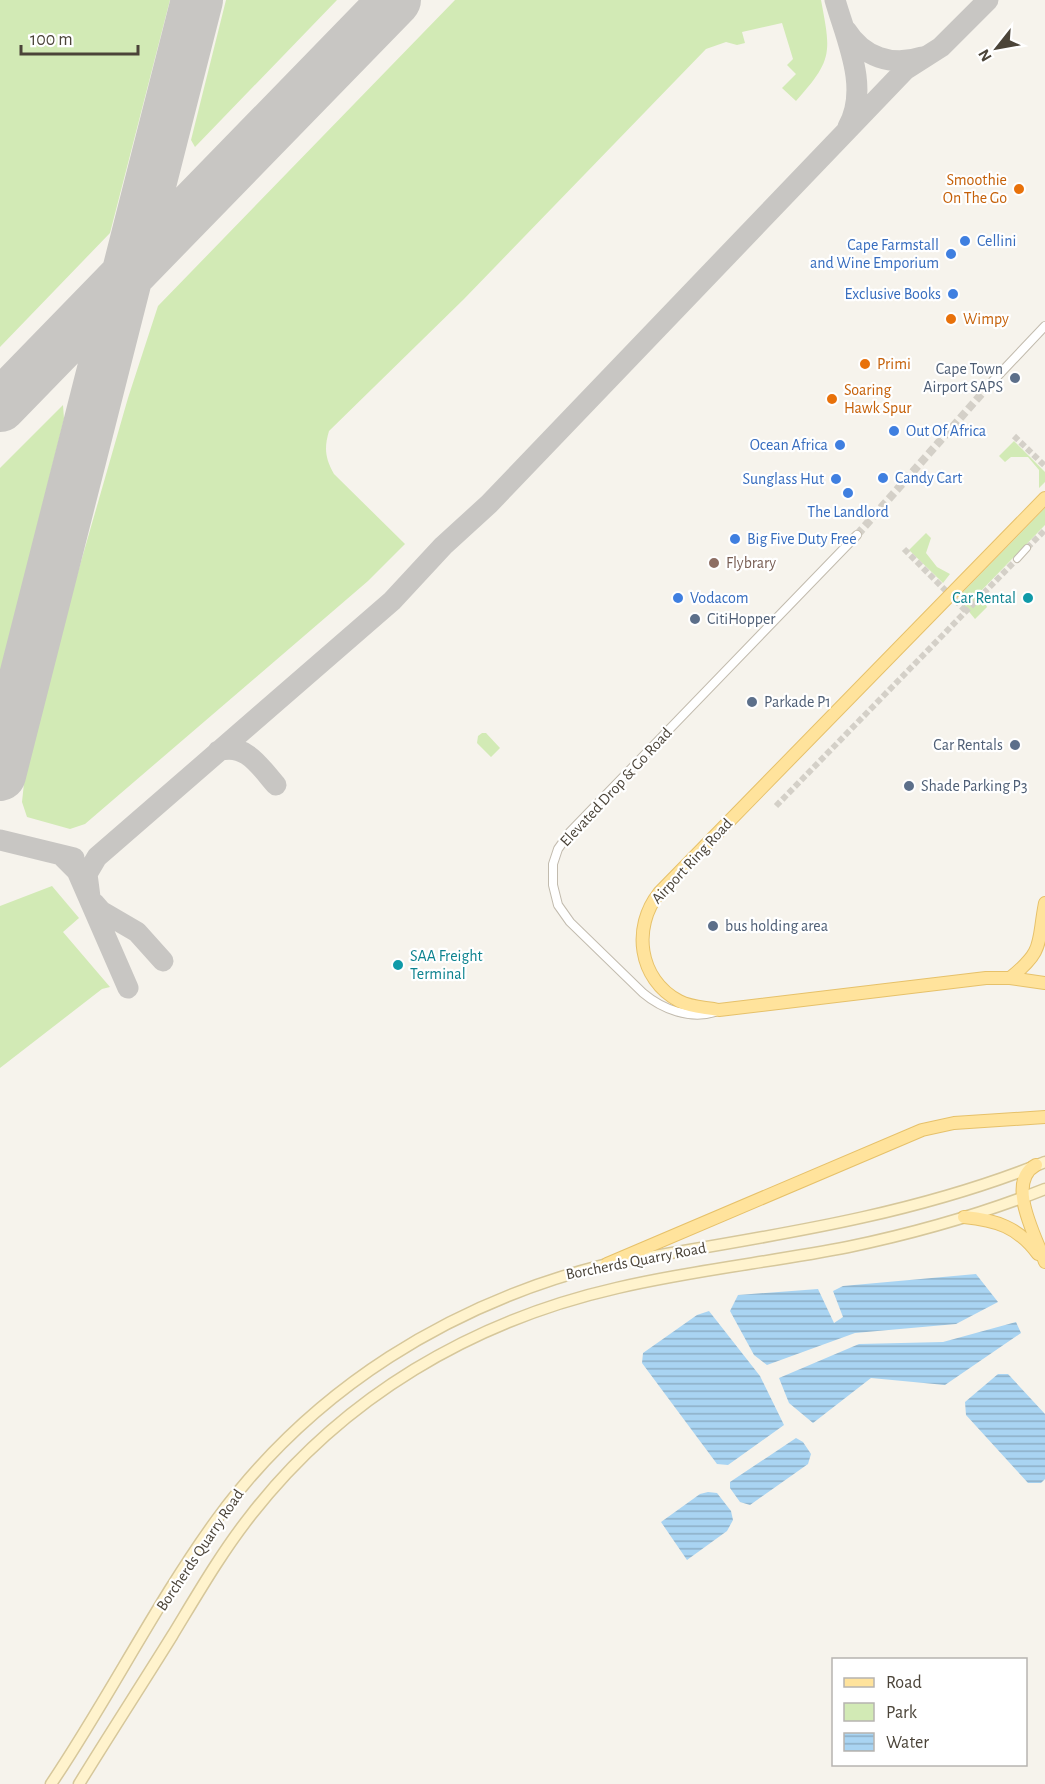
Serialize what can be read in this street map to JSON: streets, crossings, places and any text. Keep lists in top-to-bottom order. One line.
{"streets":{"main road":["Airport Ring Road","Borcherds Quarry Road"],"street":["Elevated Drop & Go Road"]},"crossings":[["Elevated Drop & Go Road","Airport Ring Road"]],"places":["Smoothie On The Go","Cellini","Cape Farmstall and Wine Emporium","Exclusive Books","Wimpy","Primi","Cape Town Airport SAPS","Soaring Hawk Spur","Out Of Africa","Ocean Africa","Candy Cart","Sunglass Hut","The Landlord","Big Five Duty Free","Flybrary","Vodacom","Car Rental","CitiHopper","Parkade P1","Car Rentals","Shade Parking P3","bus holding area","SAA Freight Terminal"],"legend":["Road","Park","Water"],"scale_bar":"100 m","north":"bottom left"}
